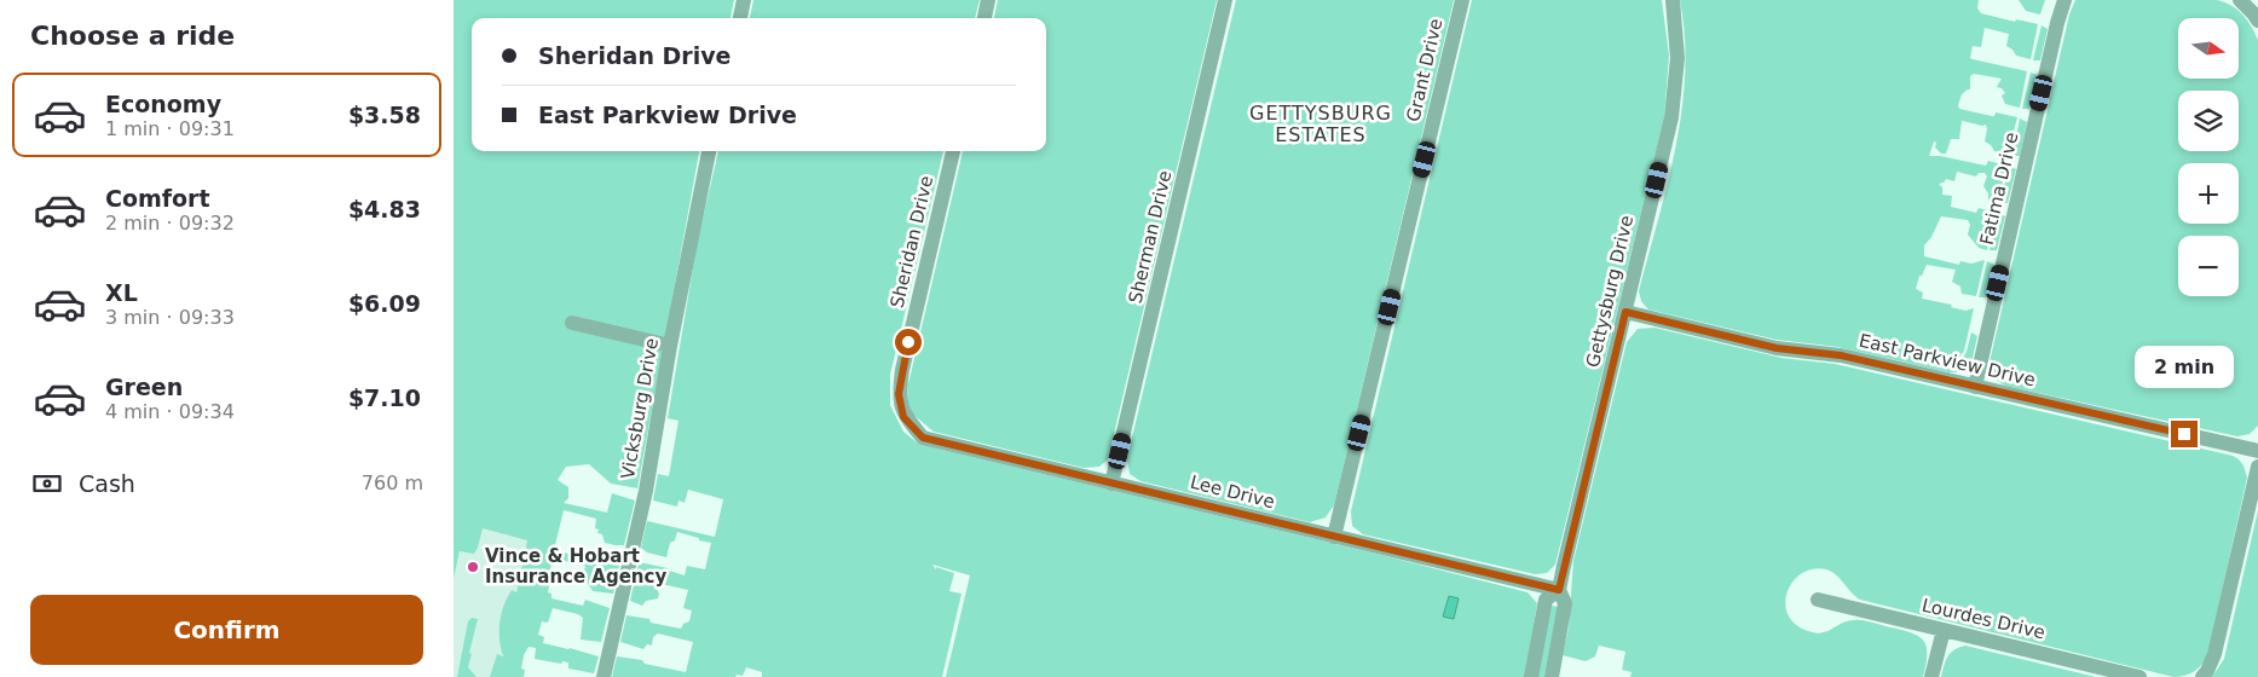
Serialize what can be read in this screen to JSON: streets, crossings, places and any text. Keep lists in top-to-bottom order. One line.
{"streets":{"street":["Grant Drive","Fatima Drive","Sherman Drive","Sheridan Drive","Gettysburg Drive","East Parkview Drive","Vicksburg Drive","Lee Drive","Lourdes Drive"]},"crossings":[["Grant Drive","Lee Drive"],["Fatima Drive","East Parkview Drive"],["Sherman Drive","Lee Drive"],["Sheridan Drive","Lee Drive"],["Gettysburg Drive","East Parkview Drive"],["Gettysburg Drive","Lee Drive"]],"districts":["GETTYSBURG ESTATES"],"places":["Vince & Hobart Insurance Agency"],"north":"right","page":{"heading":"Choose a ride","map_buttons":["+","−"],"banner":["Sheridan Drive","East Parkview Drive"],"list":[{"name":"Economy","note":"1 min · 09:31","value":"$3.58"},{"name":"Comfort","note":"2 min · 09:32","value":"$4.83"},{"name":"XL","note":"3 min · 09:33","value":"$6.09"},{"name":"Green","note":"4 min · 09:34","value":"$7.10"}],"bubble":"2 min","pay":["Cash","760 m"],"buttons":"Confirm"}}
